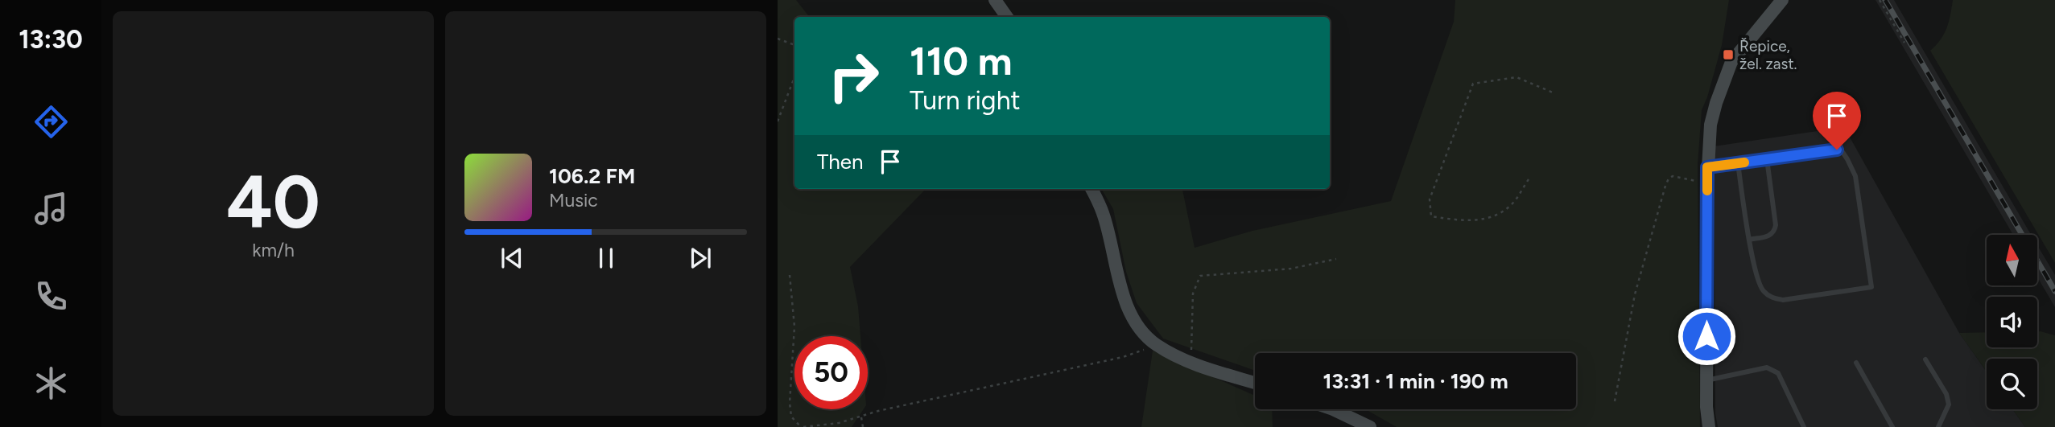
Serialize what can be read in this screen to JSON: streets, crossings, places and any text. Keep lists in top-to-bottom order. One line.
{"places":{"transit":["Řepice, žel. zast."]},"north":"top","page":{"tabs":"13:30","tile":["40","km/h"],"turn":["110 m","Turn right"],"then":"Then","song":["106.2 FM","Music"],"limit":"50","trip":"13:31 · 1 min · 190 m"}}
